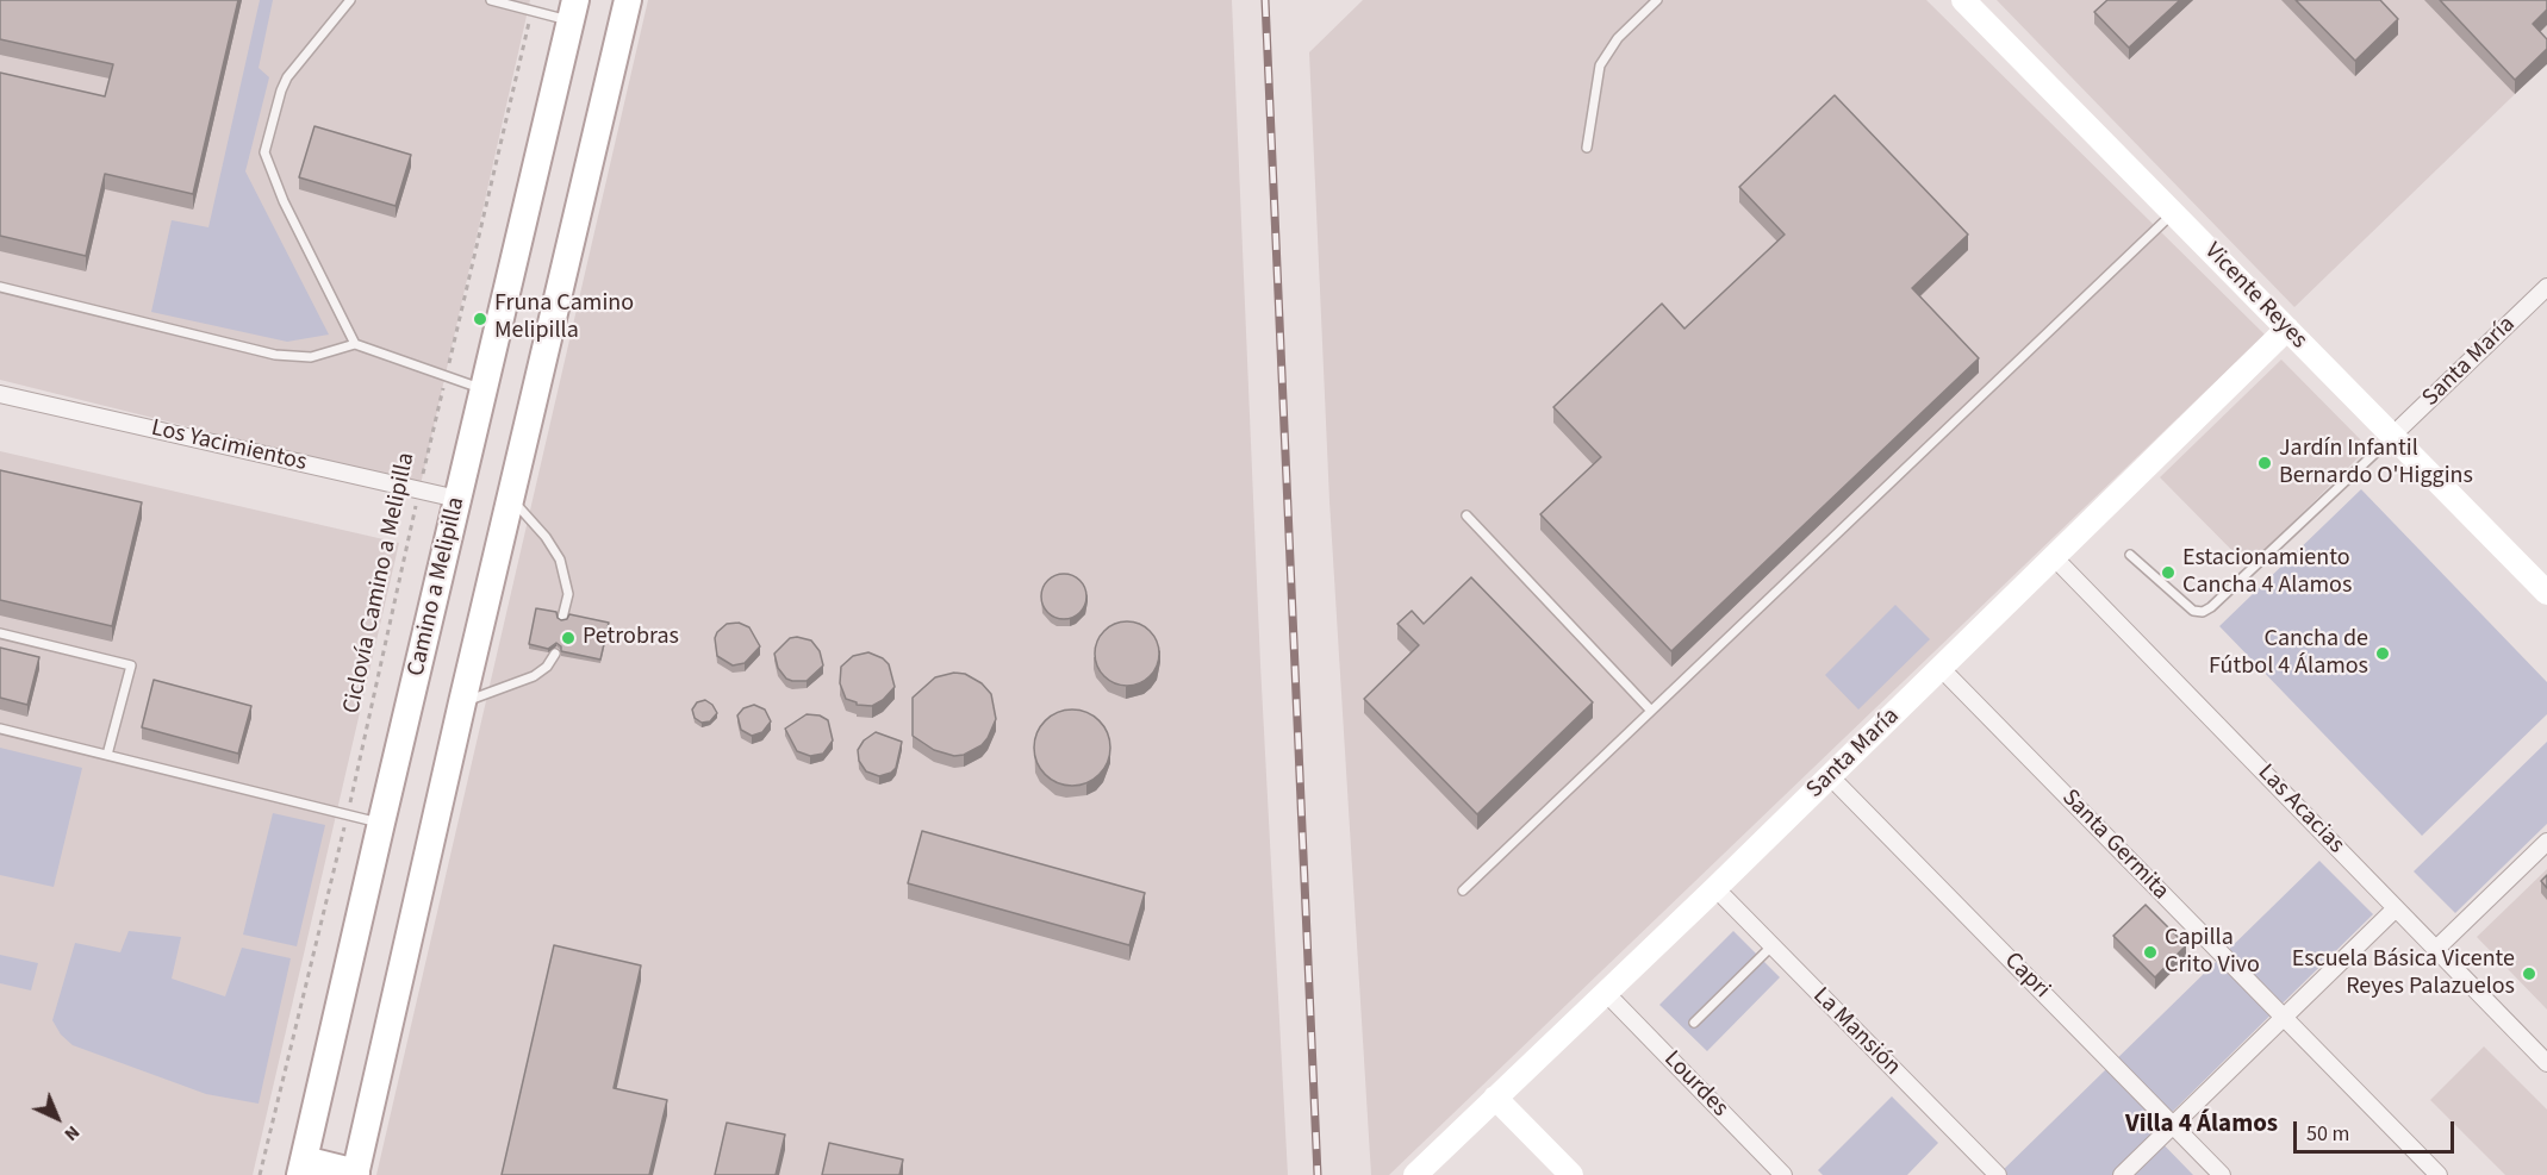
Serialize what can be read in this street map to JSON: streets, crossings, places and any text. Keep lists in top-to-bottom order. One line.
{"streets":{"main road":["Camino a Melipilla"],"street":["Vicente Reyes","Santa María","Los Yacimientos","Las Acacias","Santa Germita","Capri","La Mansión","Lourdes"],"path":["Ciclovía Camino a Melipilla"]},"crossings":[["Vicente Reyes","Santa María"],["Santa María","Las Acacias"],["Santa María","Santa Germita"],["Santa María","Capri"],["Santa María","La Mansión"],["Santa María","Lourdes"],["Los Yacimientos","Ciclovía Camino a Melipilla"],["Los Yacimientos","Camino a Melipilla"]],"districts":["Villa 4 Álamos"],"places":["Fruna Camino Melipilla","Jardín Infantil Bernardo O'Higgins","Estacionamiento Cancha 4 Alamos","Petrobras","Cancha de Fútbol 4 Álamos","Capilla Crito Vivo","Escuela Básica Vicente Reyes Palazuelos"],"scale_bar":"50 m","north":"bottom right"}
